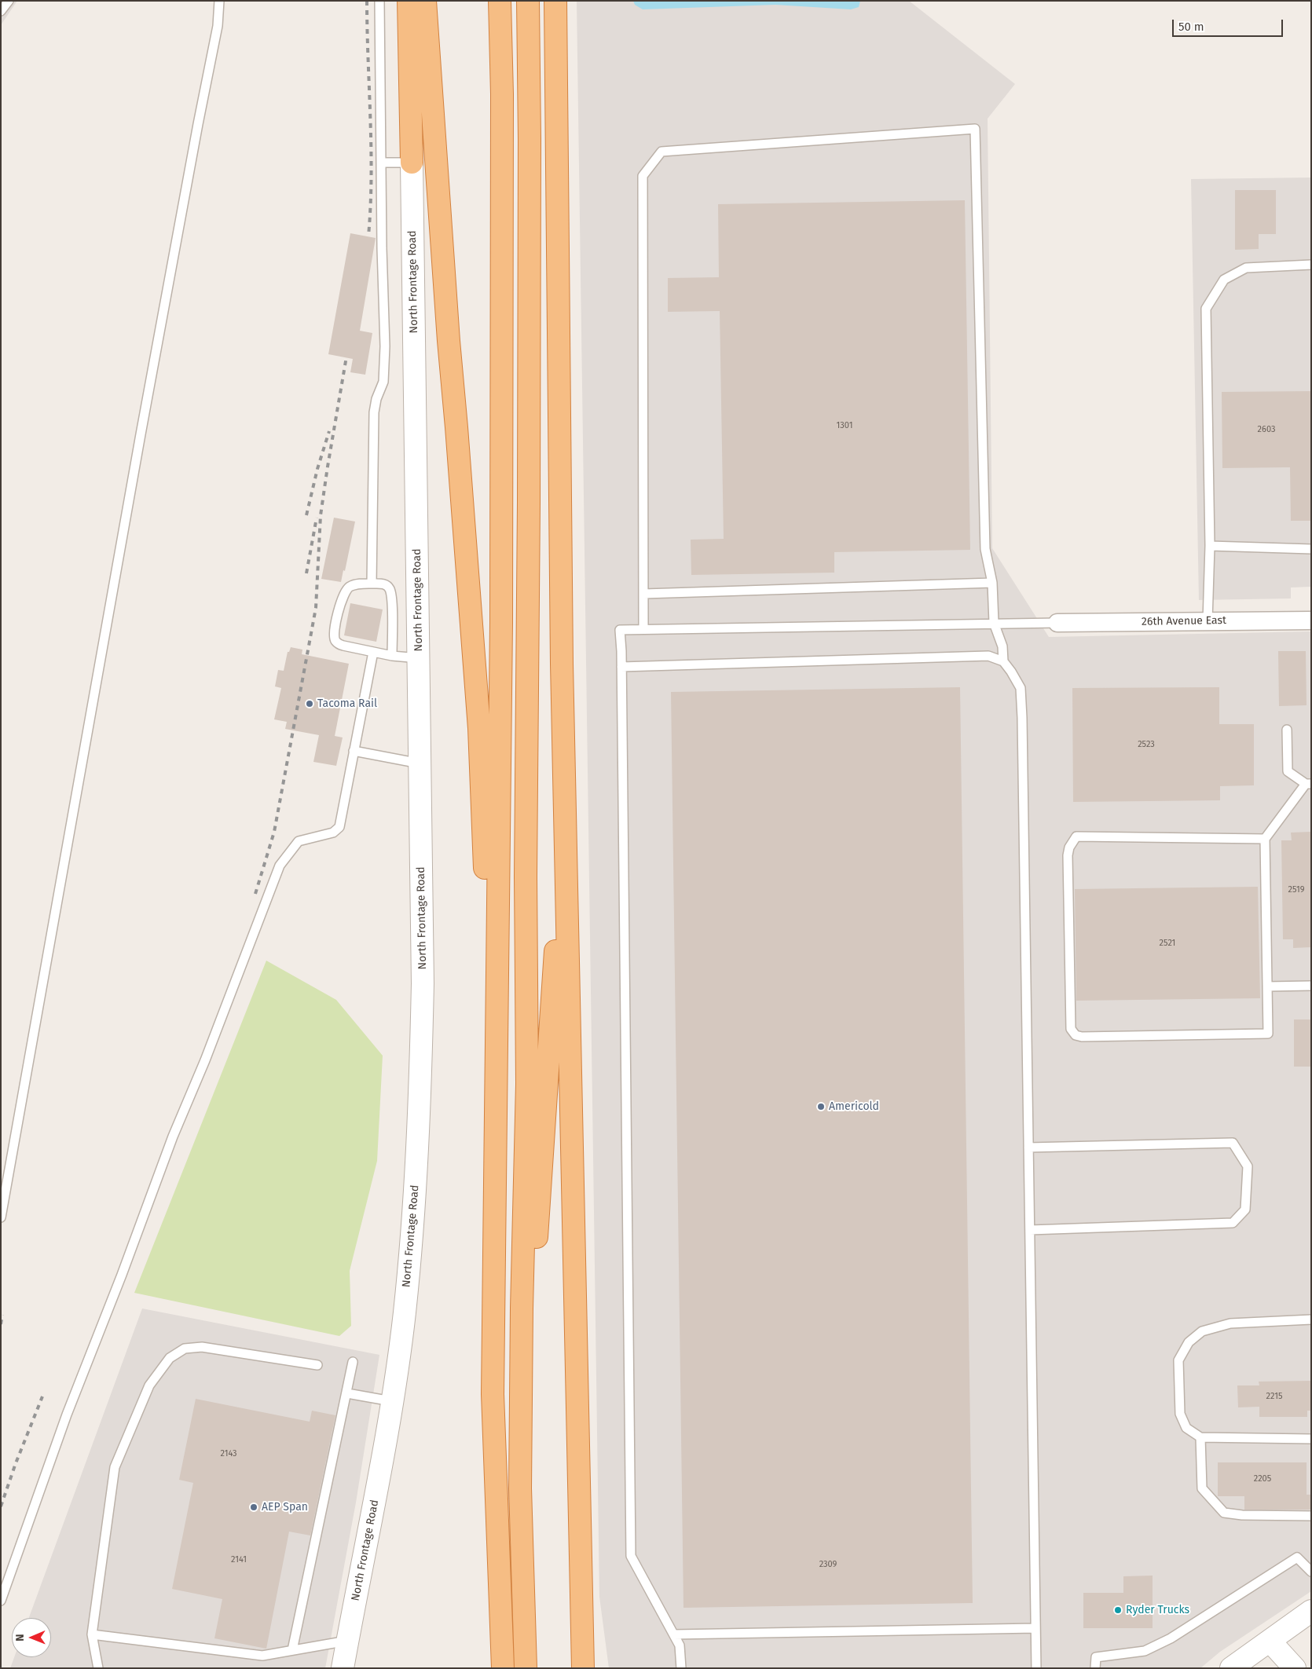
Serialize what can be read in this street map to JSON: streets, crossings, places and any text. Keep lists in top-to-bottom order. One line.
{"streets":{"street":["North Frontage Road","26th Avenue East"]},"places":["Tacoma Rail","Americold","AEP Span","Ryder Trucks"],"house_numbers":["1301","2603","2523","2519","2521","2215","2143","2205","2141","2309"],"scale_bar":"50 m","north":"left"}
